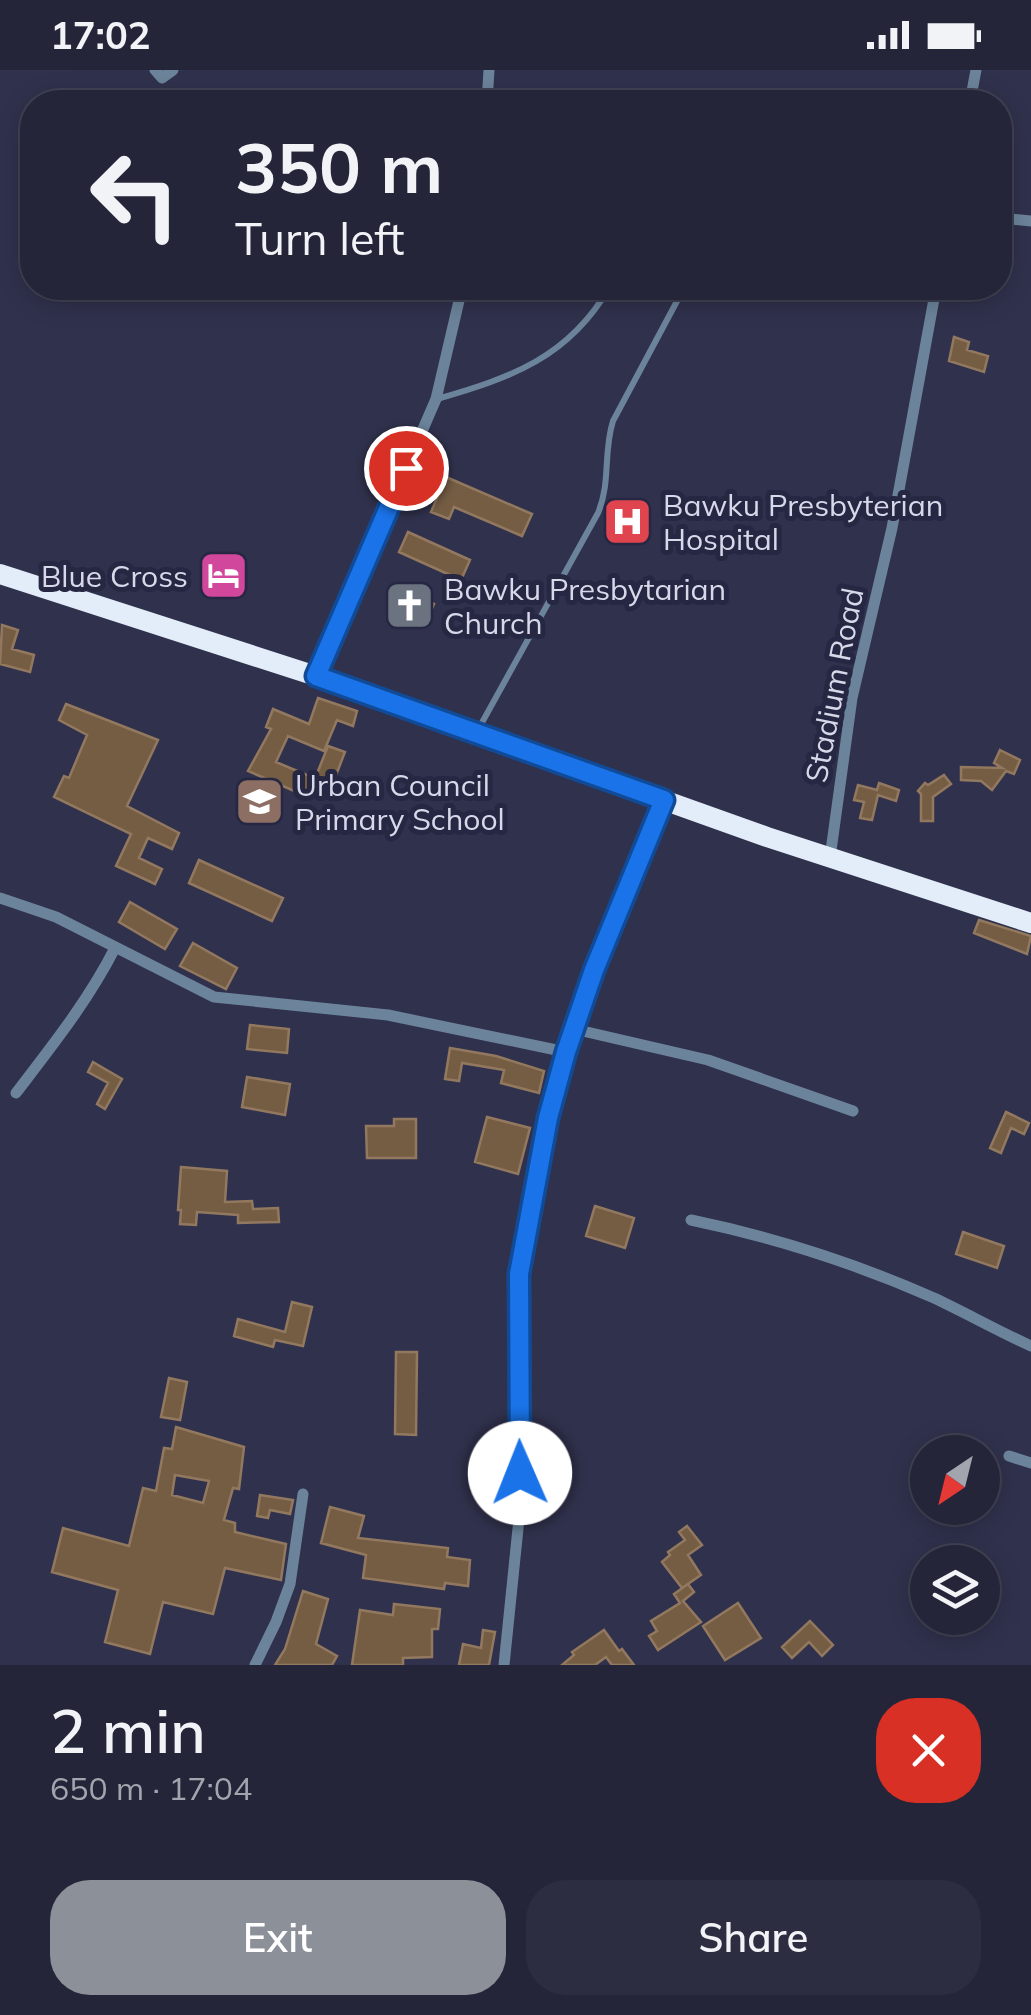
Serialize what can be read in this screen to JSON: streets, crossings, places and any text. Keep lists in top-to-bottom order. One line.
{"streets":{"street":["Stadium Road"]},"places":{"hospital":["Bawku Presbyterian Hospital"],"hotel":["Blue Cross"],"church":["Bawku Presbytarian Church"],"school or university":["Urban Council Primary School"]},"north":"bottom left","page":{"status":"17:02","turn":["350 m","Turn left"],"heading":["2 min","650 m · 17:04"],"buttons":["Exit","Share"]}}
